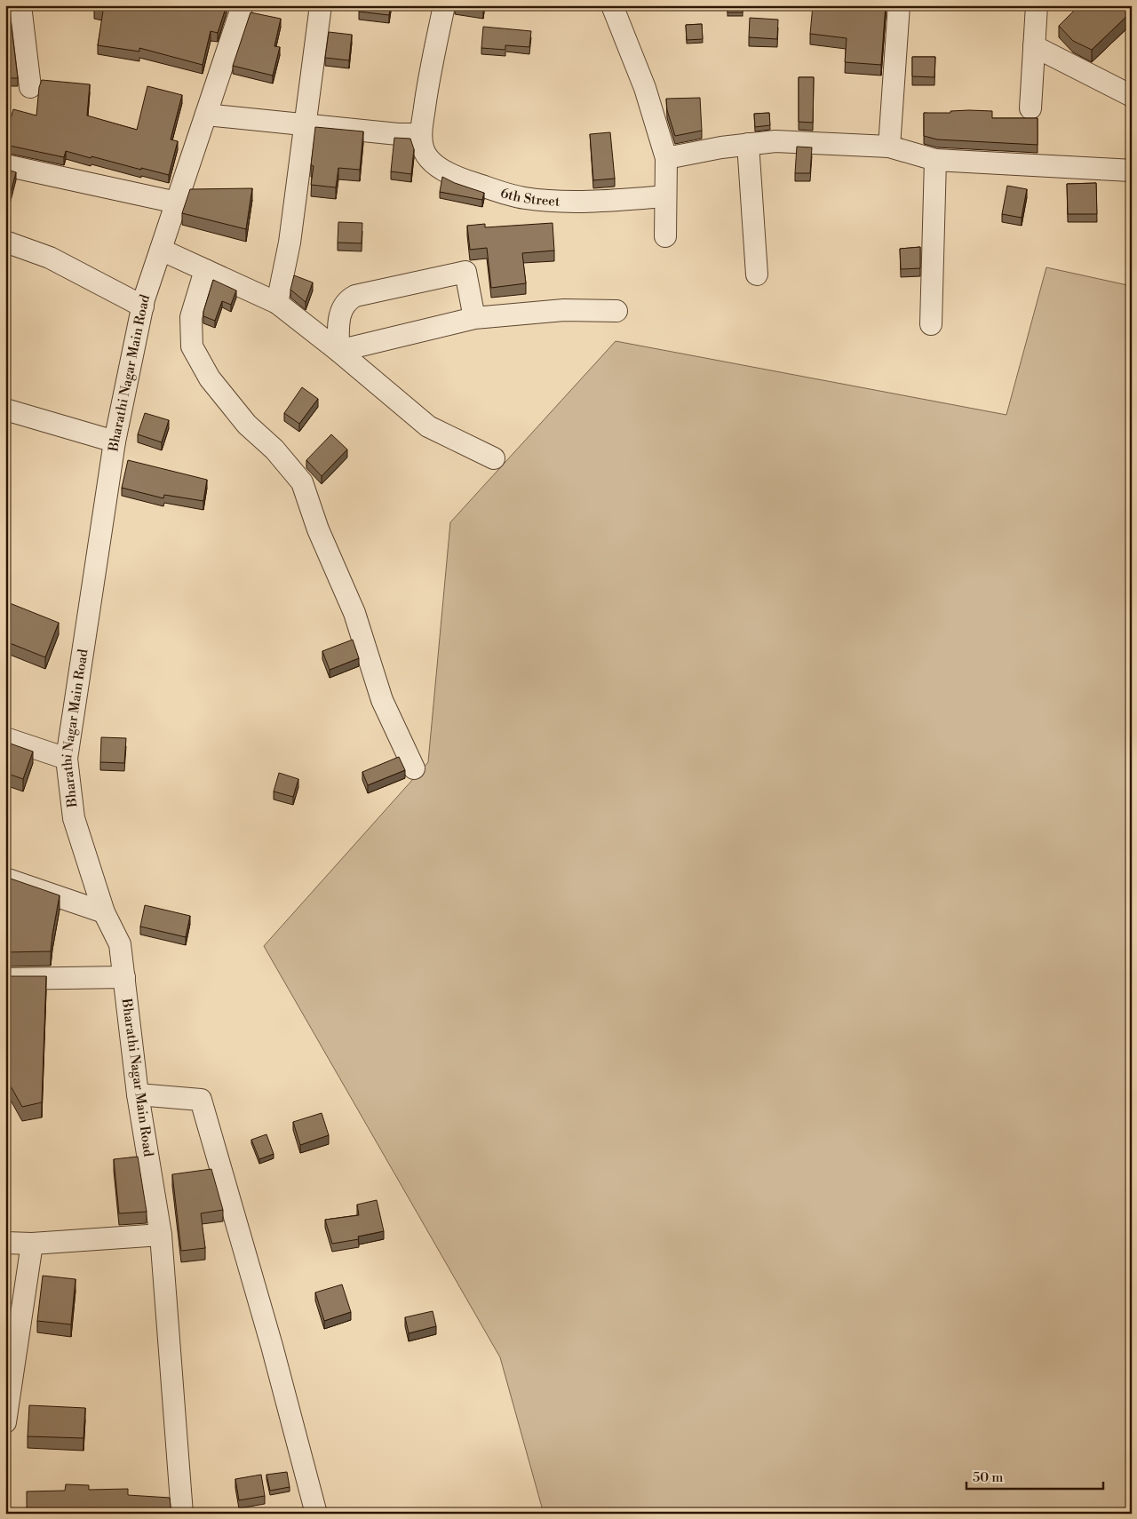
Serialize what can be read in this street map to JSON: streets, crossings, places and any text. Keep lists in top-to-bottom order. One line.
{"streets":{"street":["6th Street","Bharathi Nagar Main Road"]},"scale_bar":"50 m"}
